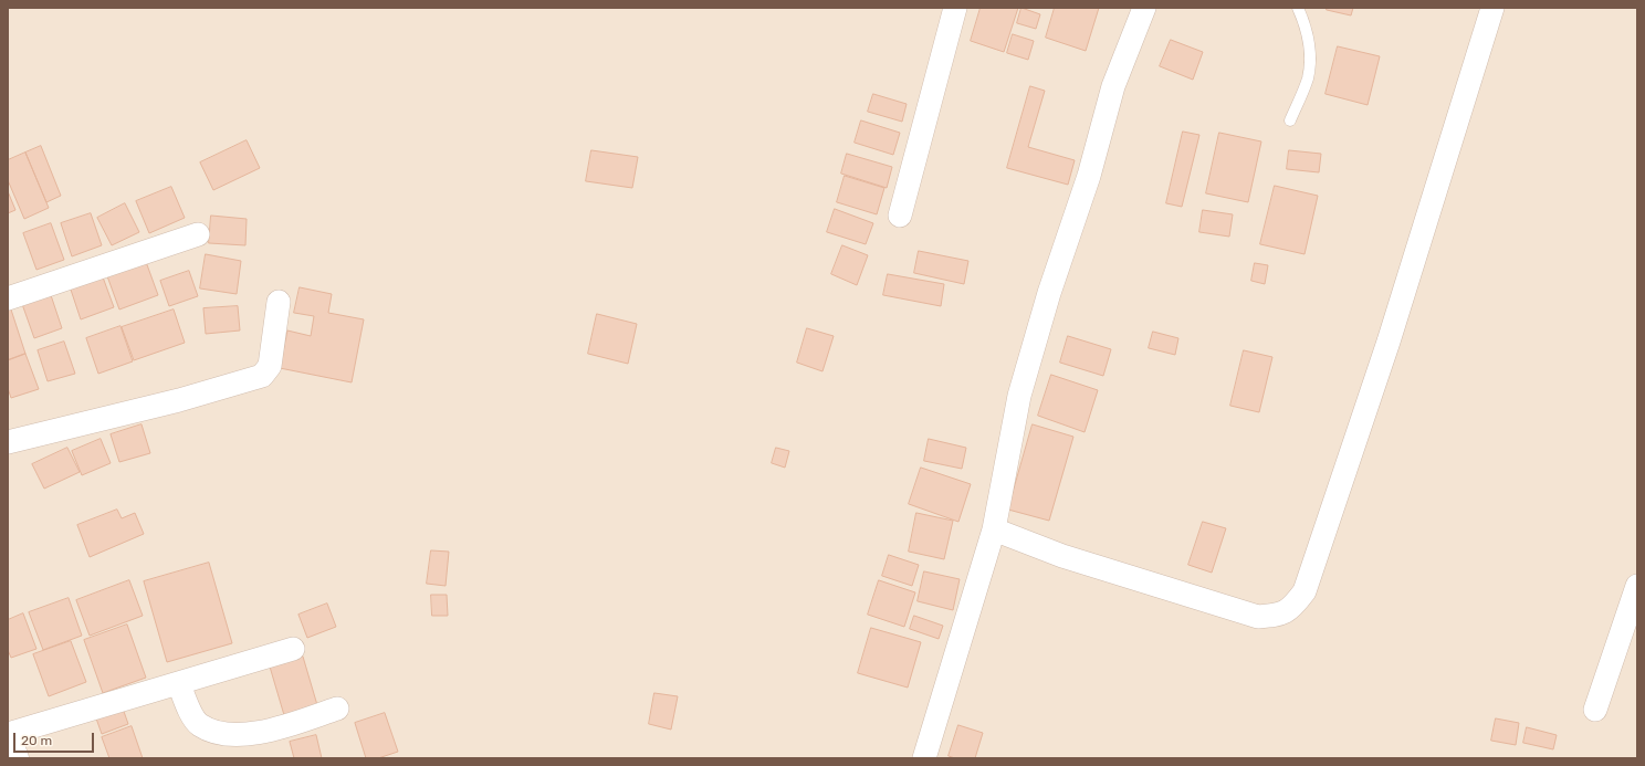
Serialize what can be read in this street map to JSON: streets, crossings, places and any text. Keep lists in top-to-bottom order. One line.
{"scale_bar":"20 m"}
